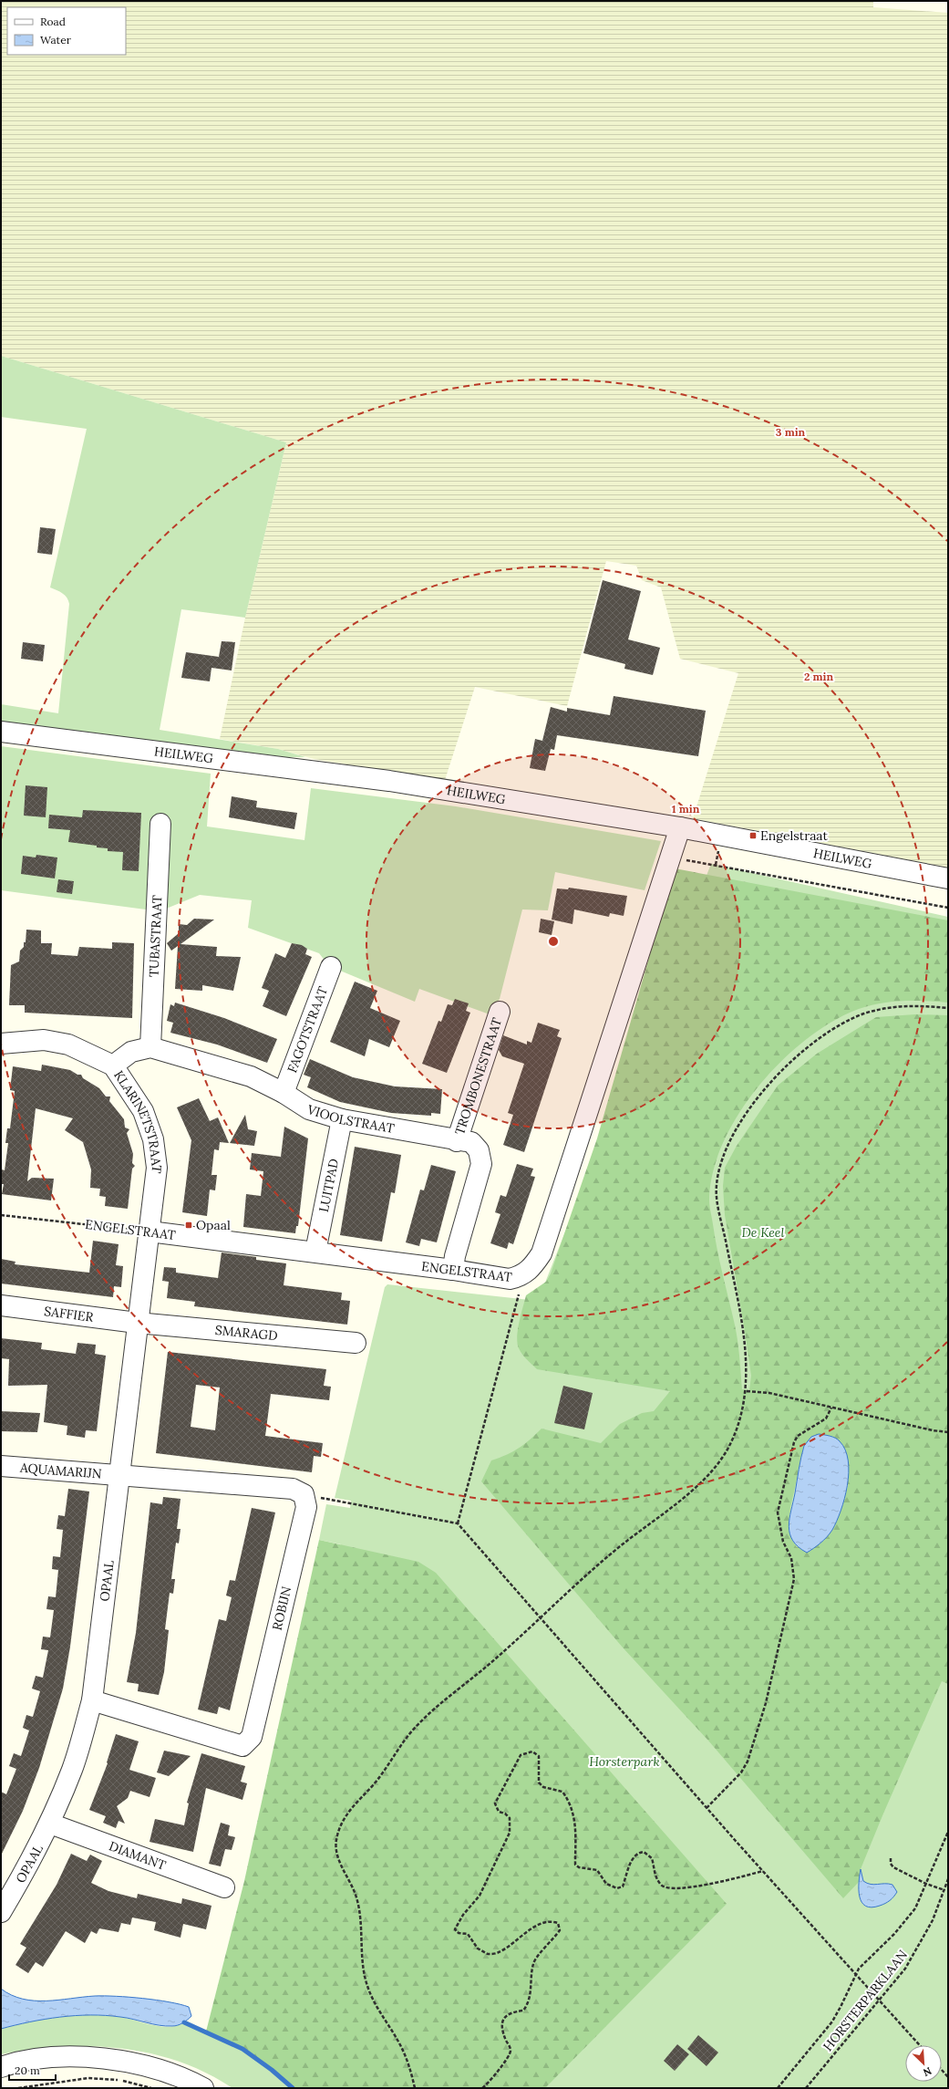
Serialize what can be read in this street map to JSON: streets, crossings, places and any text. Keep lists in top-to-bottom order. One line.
{"streets":{"street":["HEILWEG","TUBASTRAAT","FAGOTSTRAAT","TROMBONESTRAAT","VIOOLSTRAAT","KLARINETSTRAAT","LUITPAD","ENGELSTRAAT","SAFFIER","SMARAGD","AQUAMARIJN","OPAAL","ROBIJN","DIAMANT"],"path":["HORSTERPARKLAAN"]},"crossings":[["HEILWEG","ENGELSTRAAT"],["TUBASTRAAT","VIOOLSTRAAT"],["FAGOTSTRAAT","VIOOLSTRAAT"],["TROMBONESTRAAT","VIOOLSTRAAT"],["VIOOLSTRAAT","KLARINETSTRAAT"],["VIOOLSTRAAT","LUITPAD"],["VIOOLSTRAAT","ENGELSTRAAT"],["KLARINETSTRAAT","ENGELSTRAAT"],["KLARINETSTRAAT","OPAAL"],["LUITPAD","ENGELSTRAAT"],["ENGELSTRAAT","OPAAL"],["SAFFIER","SMARAGD"],["SAFFIER","OPAAL"],["SMARAGD","OPAAL"],["AQUAMARIJN","OPAAL"],["OPAAL","ROBIJN"],["OPAAL","DIAMANT"]],"parks":["De Keel","Horsterpark"],"places":{"transit":["Engelstraat","Opaal"]},"legend":["Road","Water"],"scale_bar":"20 m","north":"bottom right","rings":["3 min","2 min","1 min"]}
